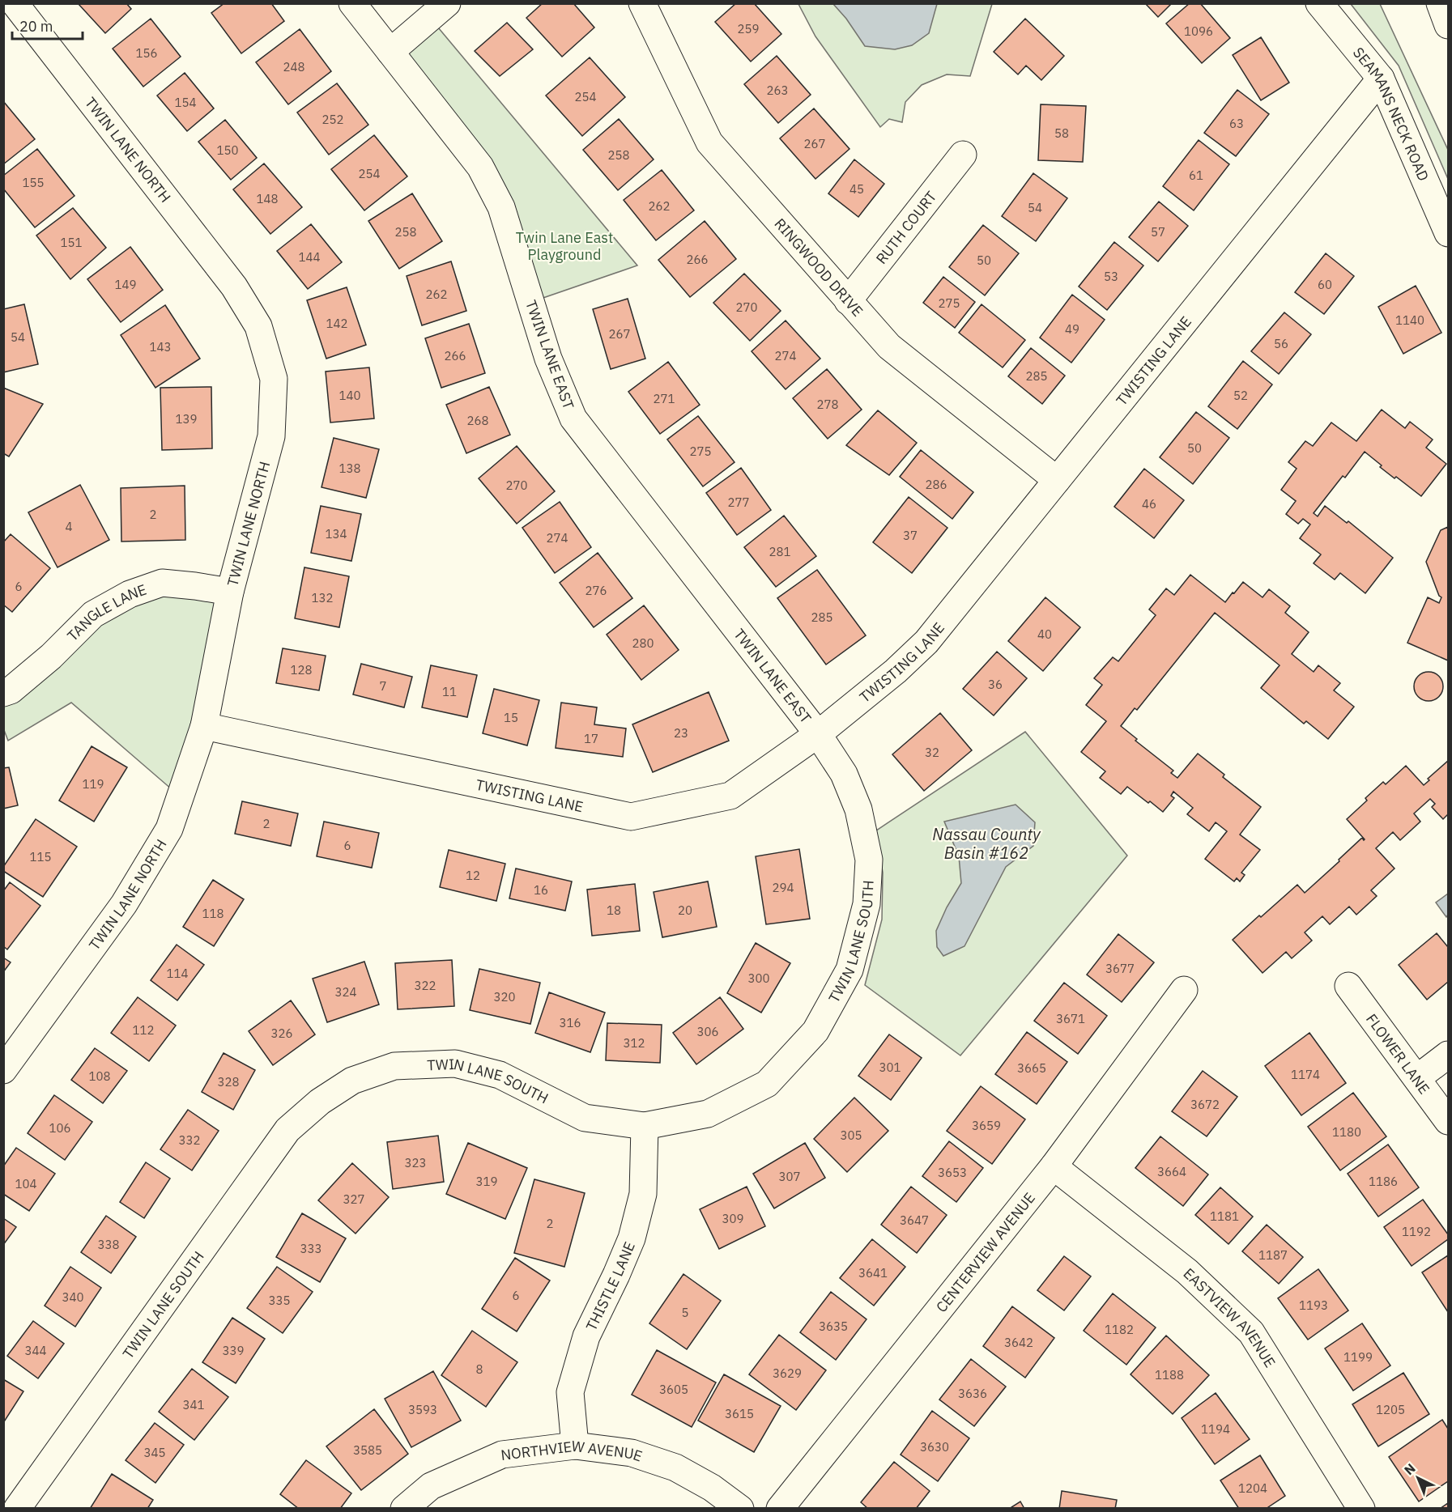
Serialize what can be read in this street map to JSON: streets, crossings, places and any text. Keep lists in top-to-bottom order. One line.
{"streets":{"main road":["SEAMANS NECK ROAD","TWIN LANE NORTH","RUTH COURT","RINGWOOD DRIVE","TWIN LANE EAST","TWISTING LANE","TANGLE LANE","TWIN LANE SOUTH","FLOWER LANE","CENTERVIEW AVENUE","THISTLE LANE","EASTVIEW AVENUE","NORTHVIEW AVENUE"]},"crossings":[["SEAMANS NECK ROAD","TWISTING LANE"],["TWIN LANE NORTH","TWISTING LANE"],["TWIN LANE NORTH","TANGLE LANE"],["RUTH COURT","RINGWOOD DRIVE"],["RINGWOOD DRIVE","TWISTING LANE"],["TWIN LANE EAST","TWISTING LANE"],["TWIN LANE EAST","TWIN LANE SOUTH"],["TWISTING LANE","TWIN LANE SOUTH"],["TWIN LANE SOUTH","THISTLE LANE"],["CENTERVIEW AVENUE","EASTVIEW AVENUE"],["THISTLE LANE","NORTHVIEW AVENUE"]],"water":["Nassau County Basin #162"],"parks":["Twin Lane East Playground"],"house_numbers":["259","1096","156","248","263","254","154","252","63","58","267","150","258","254","61","155","45","148","262","54","258","57","151","144","266","50","53","149","60","262","275","270","1140","142","49","267","54","56","143","266","274","285","140","52","271","278","139","268","50","275","138","286","270","277","46","2","4","134","37","274","281","6","276","132","285","40","280","128","36","7","11","15","23","17","32","119","2","6","115","12","294","16","18","20","118","3677","114","300","322","324","320","3671","316","112","306","326","312","301","3665","1174","108","328","3672","3659","106","1180","305","332","323","3664","3653","307","319","1186","104","327","1181","309","3647","2","1192","338","333","1187","3641","6","340","335","1193","5","3635","1182","3642","344","339","1199","8","3629","1188","3605","3636","341","3593","1205","3615","1194","3630","3585","345","1204"],"scale_bar":"20 m","north":"top left"}
